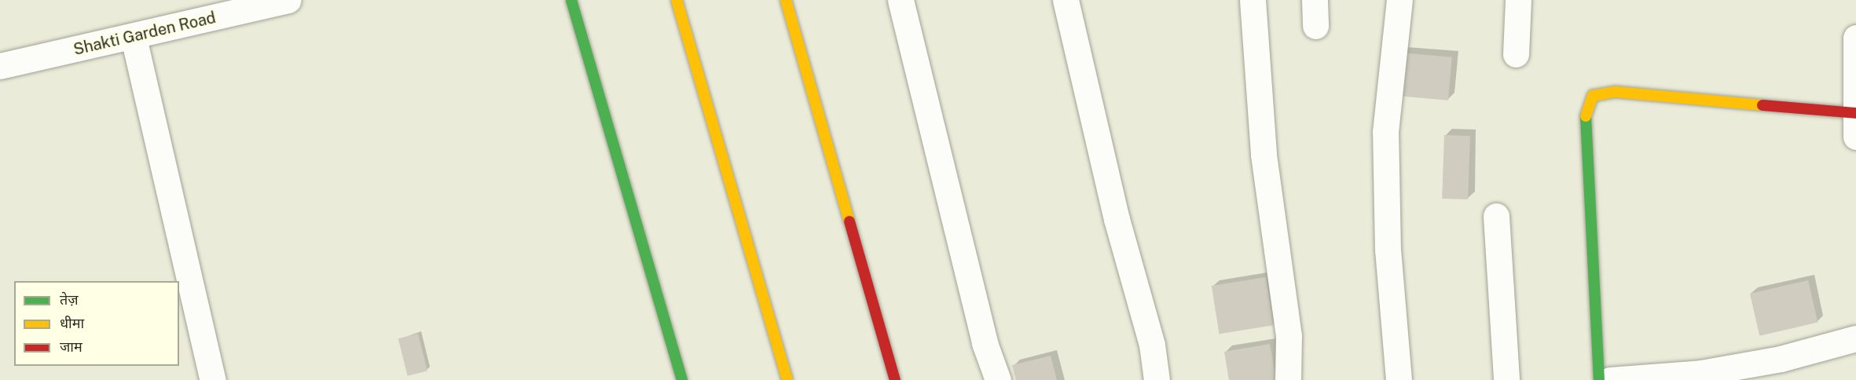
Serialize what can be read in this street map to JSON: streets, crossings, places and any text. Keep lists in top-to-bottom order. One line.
{"streets":{"street":["Shakti Garden Road"]},"legend":["तेज़","धीमा","जाम"]}
